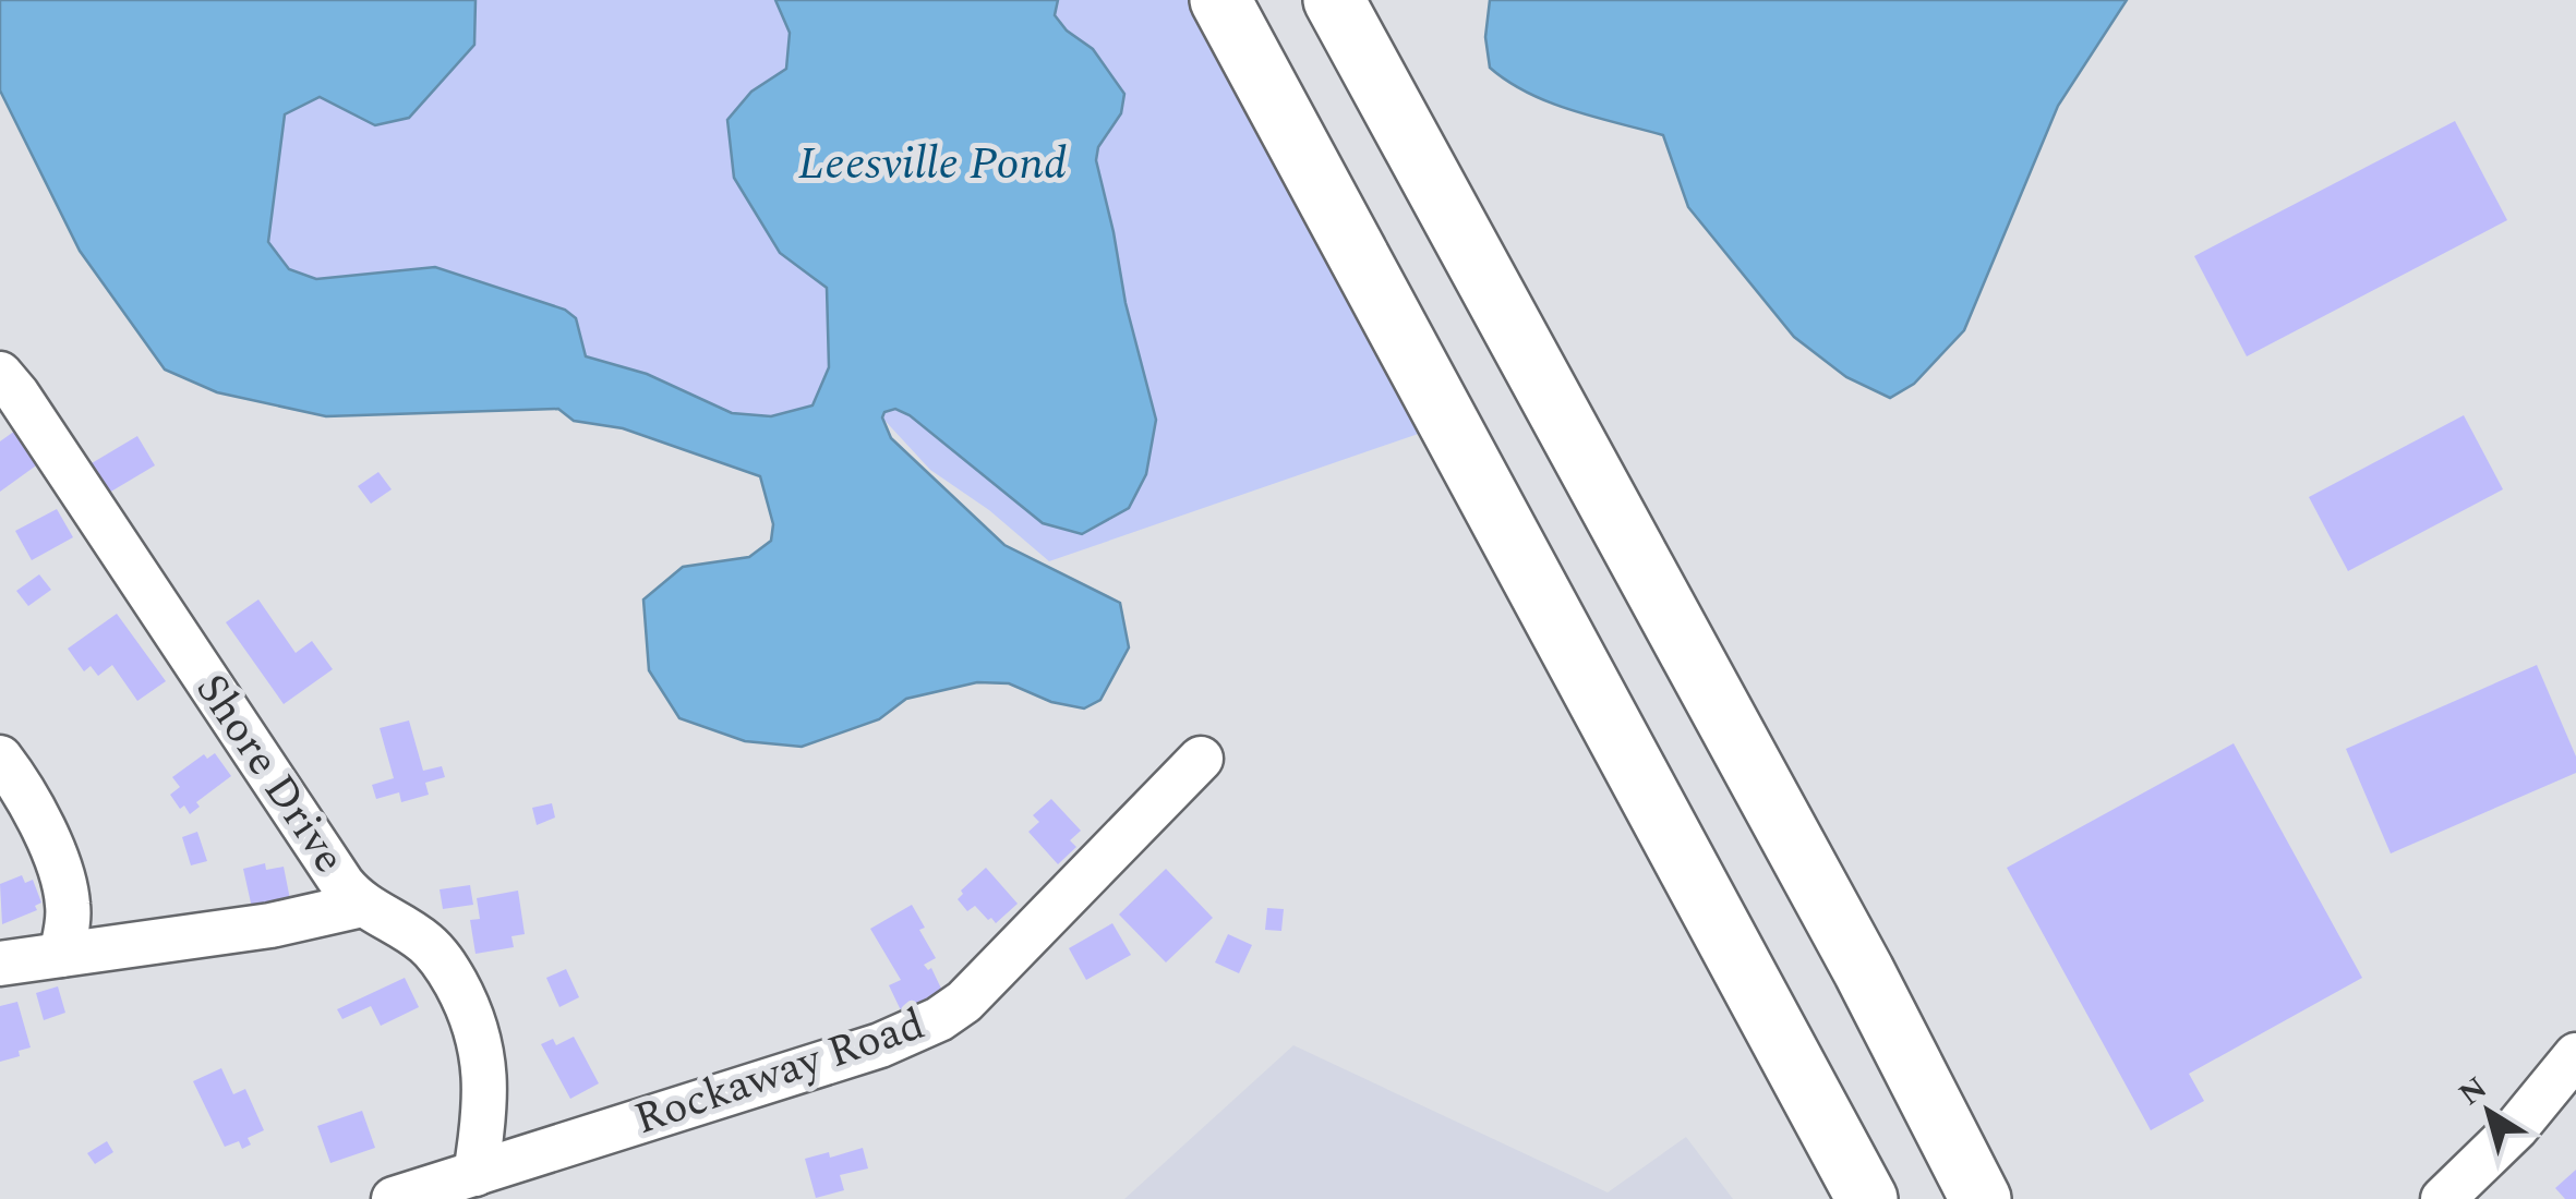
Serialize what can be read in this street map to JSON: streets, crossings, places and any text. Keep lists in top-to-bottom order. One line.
{"streets":{"street":["Shore Drive","Rockaway Road"]},"crossings":[["Shore Drive","Rockaway Road"]],"water":["Leesville Pond"],"north":"top left"}
